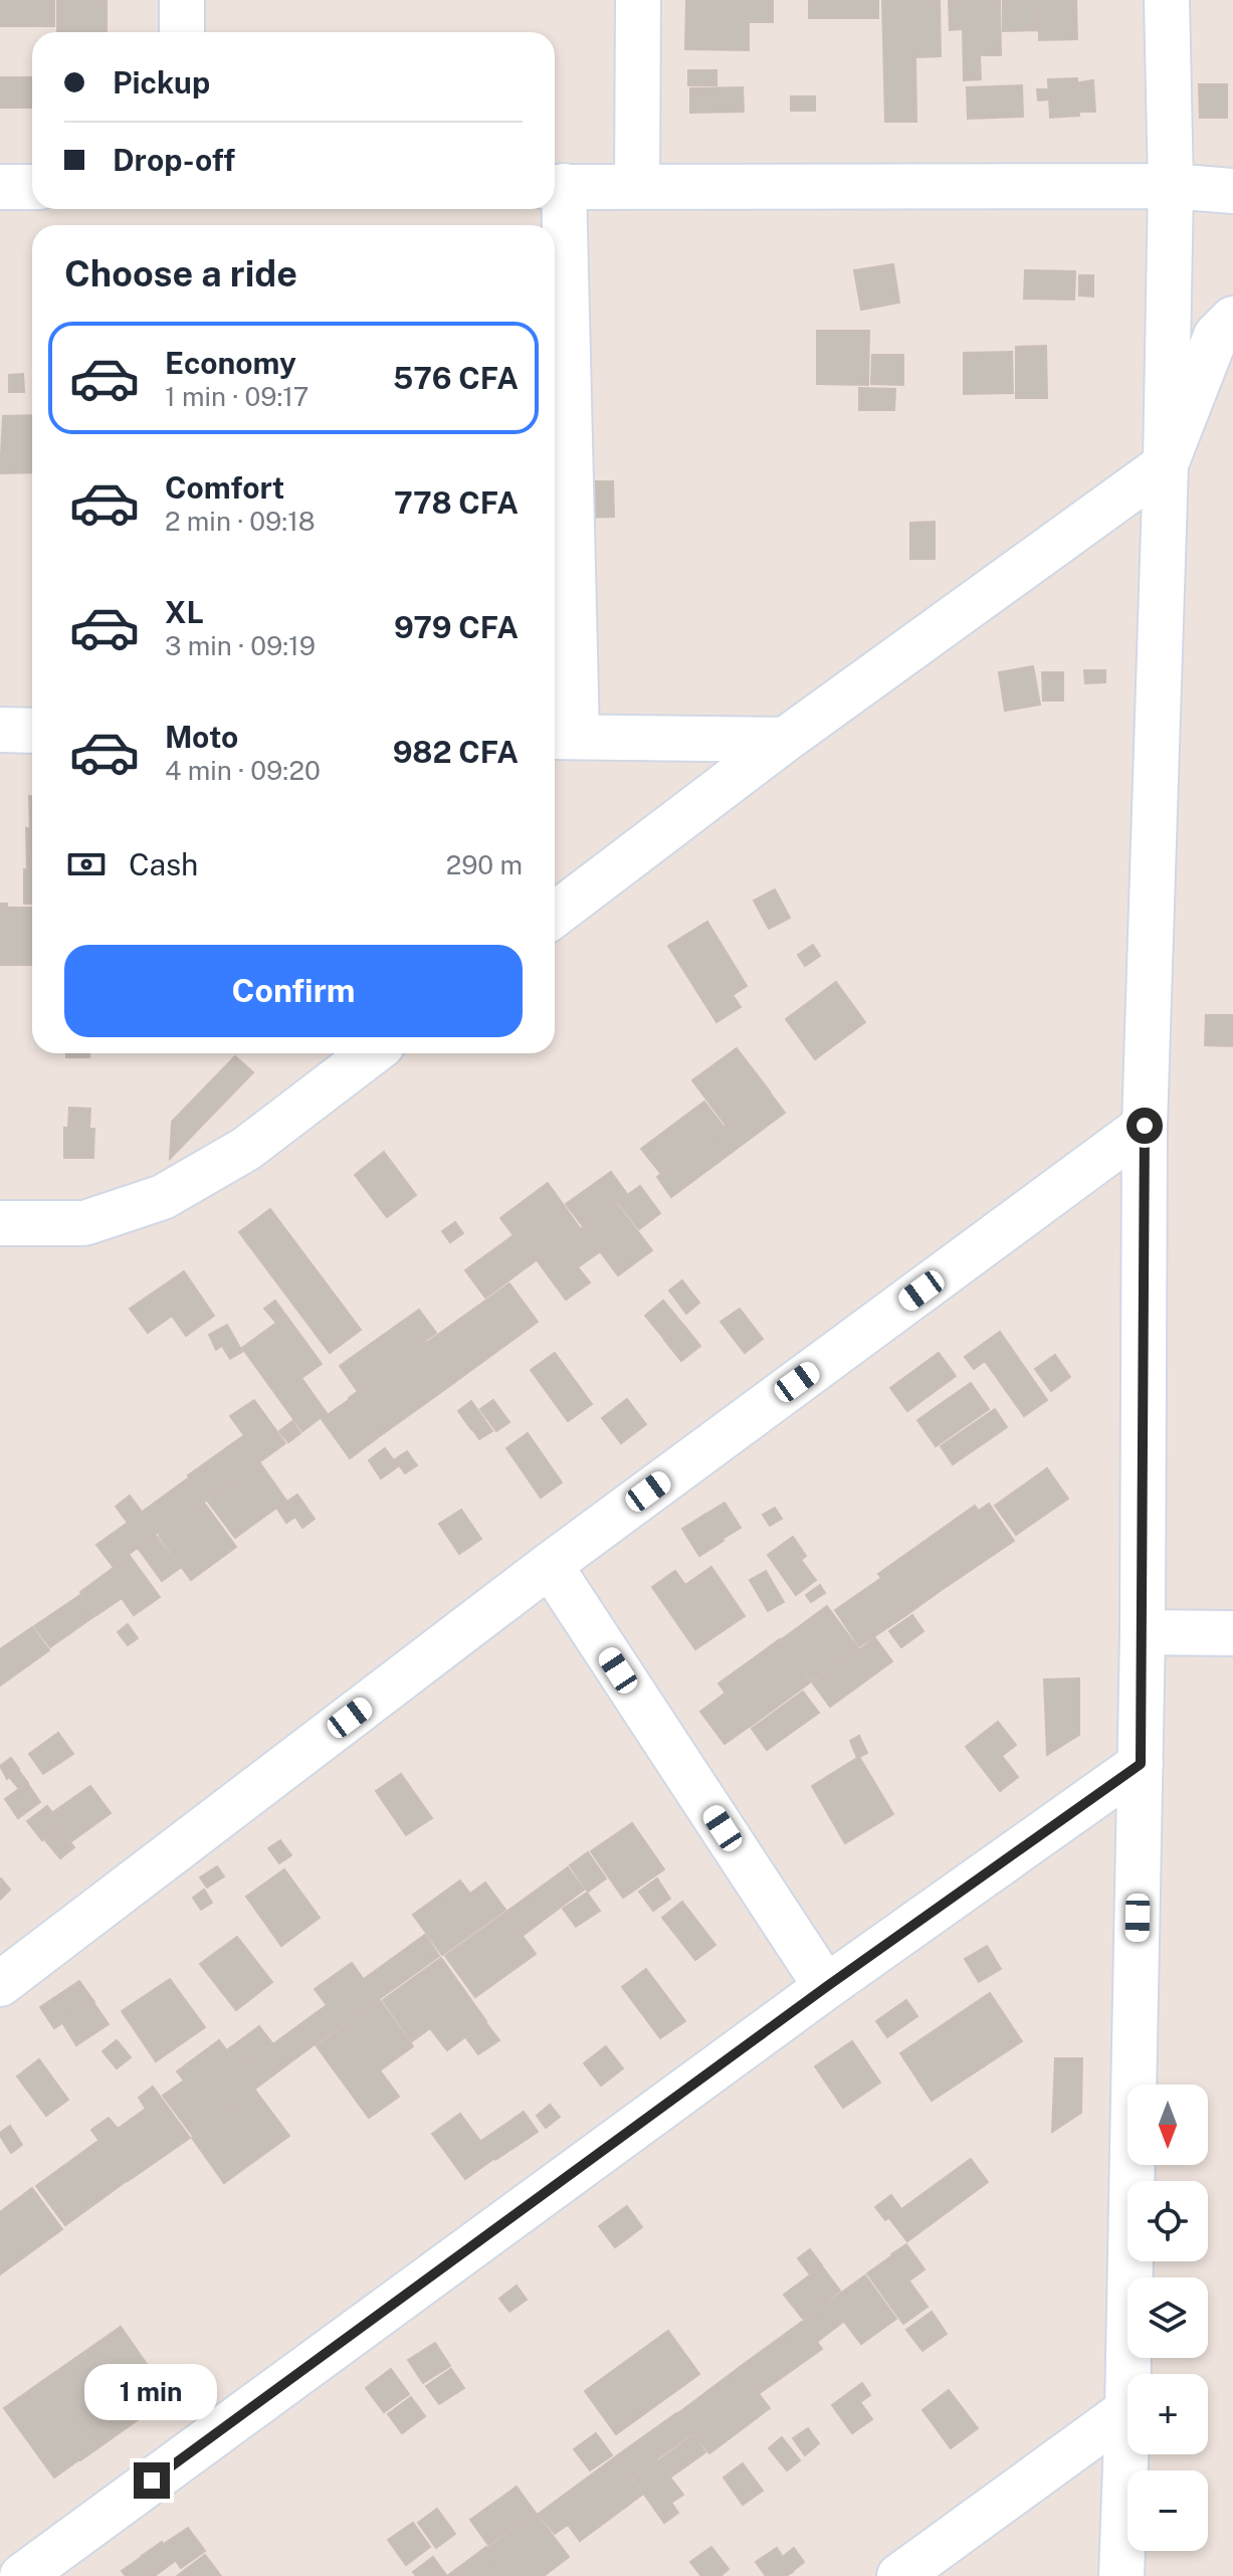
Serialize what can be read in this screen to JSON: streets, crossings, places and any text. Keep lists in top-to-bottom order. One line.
{"north":"bottom","page":{"banner":["Pickup","Drop-off"],"heading":"Choose a ride","list":[{"name":"Economy","note":"1 min · 09:17","value":"576 CFA"},{"name":"Comfort","note":"2 min · 09:18","value":"778 CFA"},{"name":"XL","note":"3 min · 09:19","value":"979 CFA"},{"name":"Moto","note":"4 min · 09:20","value":"982 CFA"}],"pay":["Cash","290 m"],"buttons":"Confirm","map_buttons":["+","−"],"bubble":"1 min"}}
